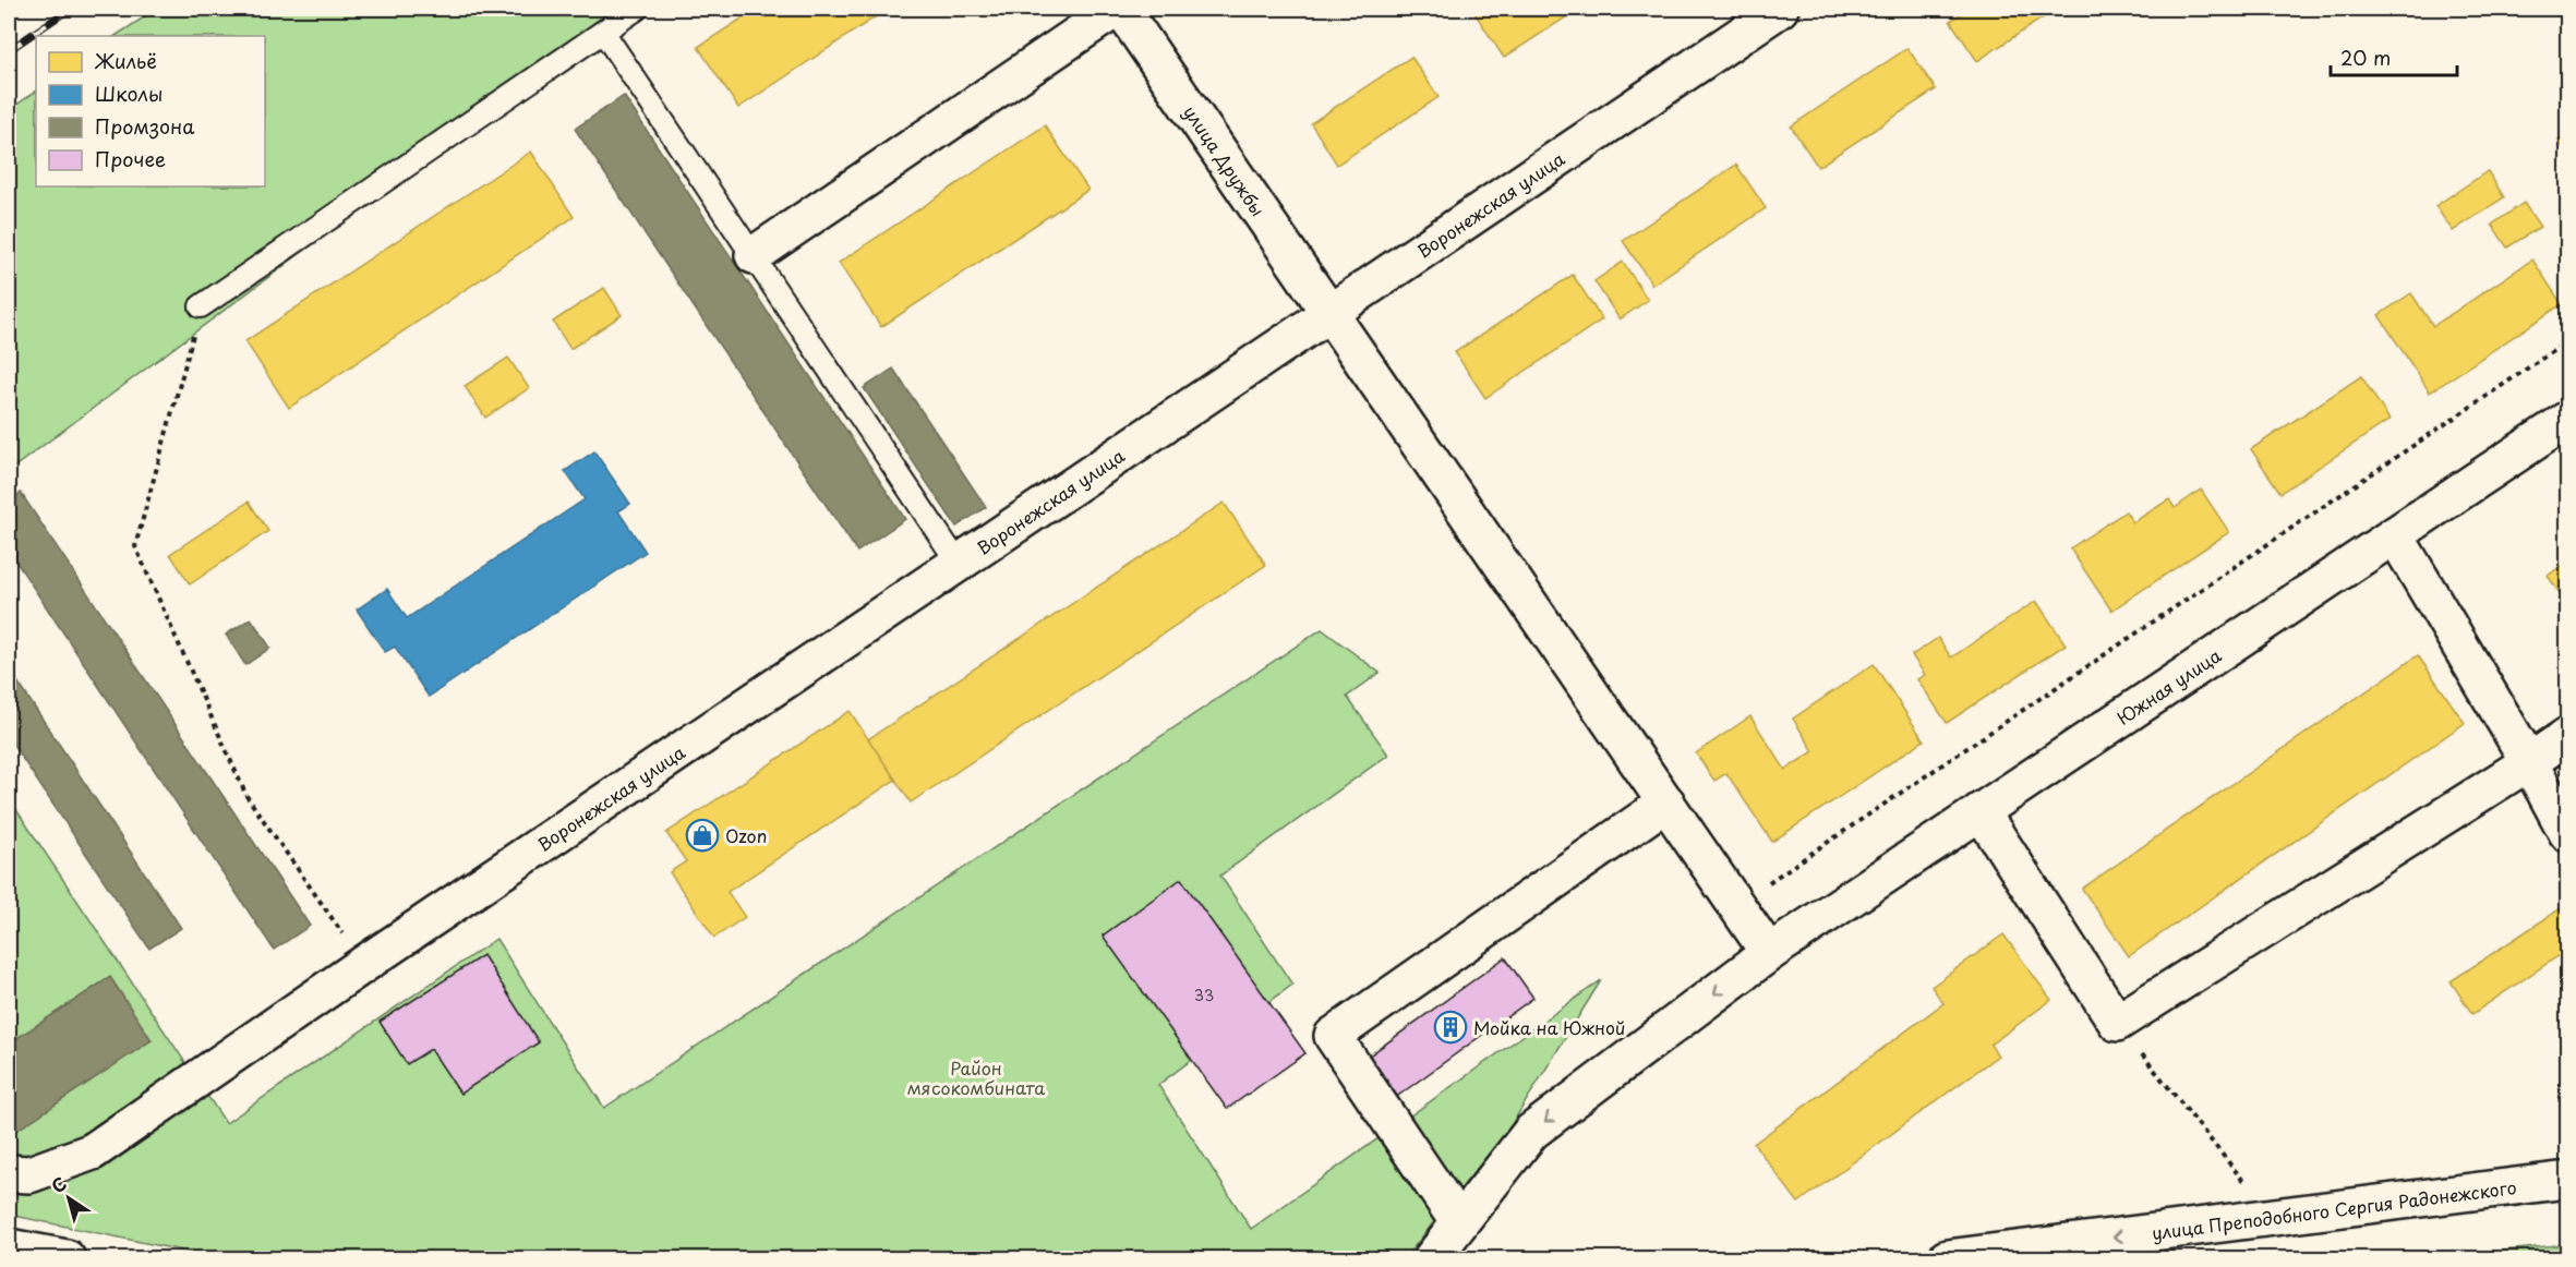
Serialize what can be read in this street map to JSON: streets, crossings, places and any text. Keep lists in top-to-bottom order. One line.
{"streets":{"main road":["улица Дружбы","Воронежская улица","Южная улица","улица Преподобного Сергия Радонежского"]},"crossings":[["улица Дружбы","Воронежская улица"],["улица Дружбы","Южная улица"]],"parks":["Район мясокомбината"],"places":{"shop":["Ozon"],"building":["Мойка на Южной"]},"house_numbers":["33"],"legend":["Жильё","Школы","Промзона","Прочее"],"scale_bar":"20 m","north":"top left"}
